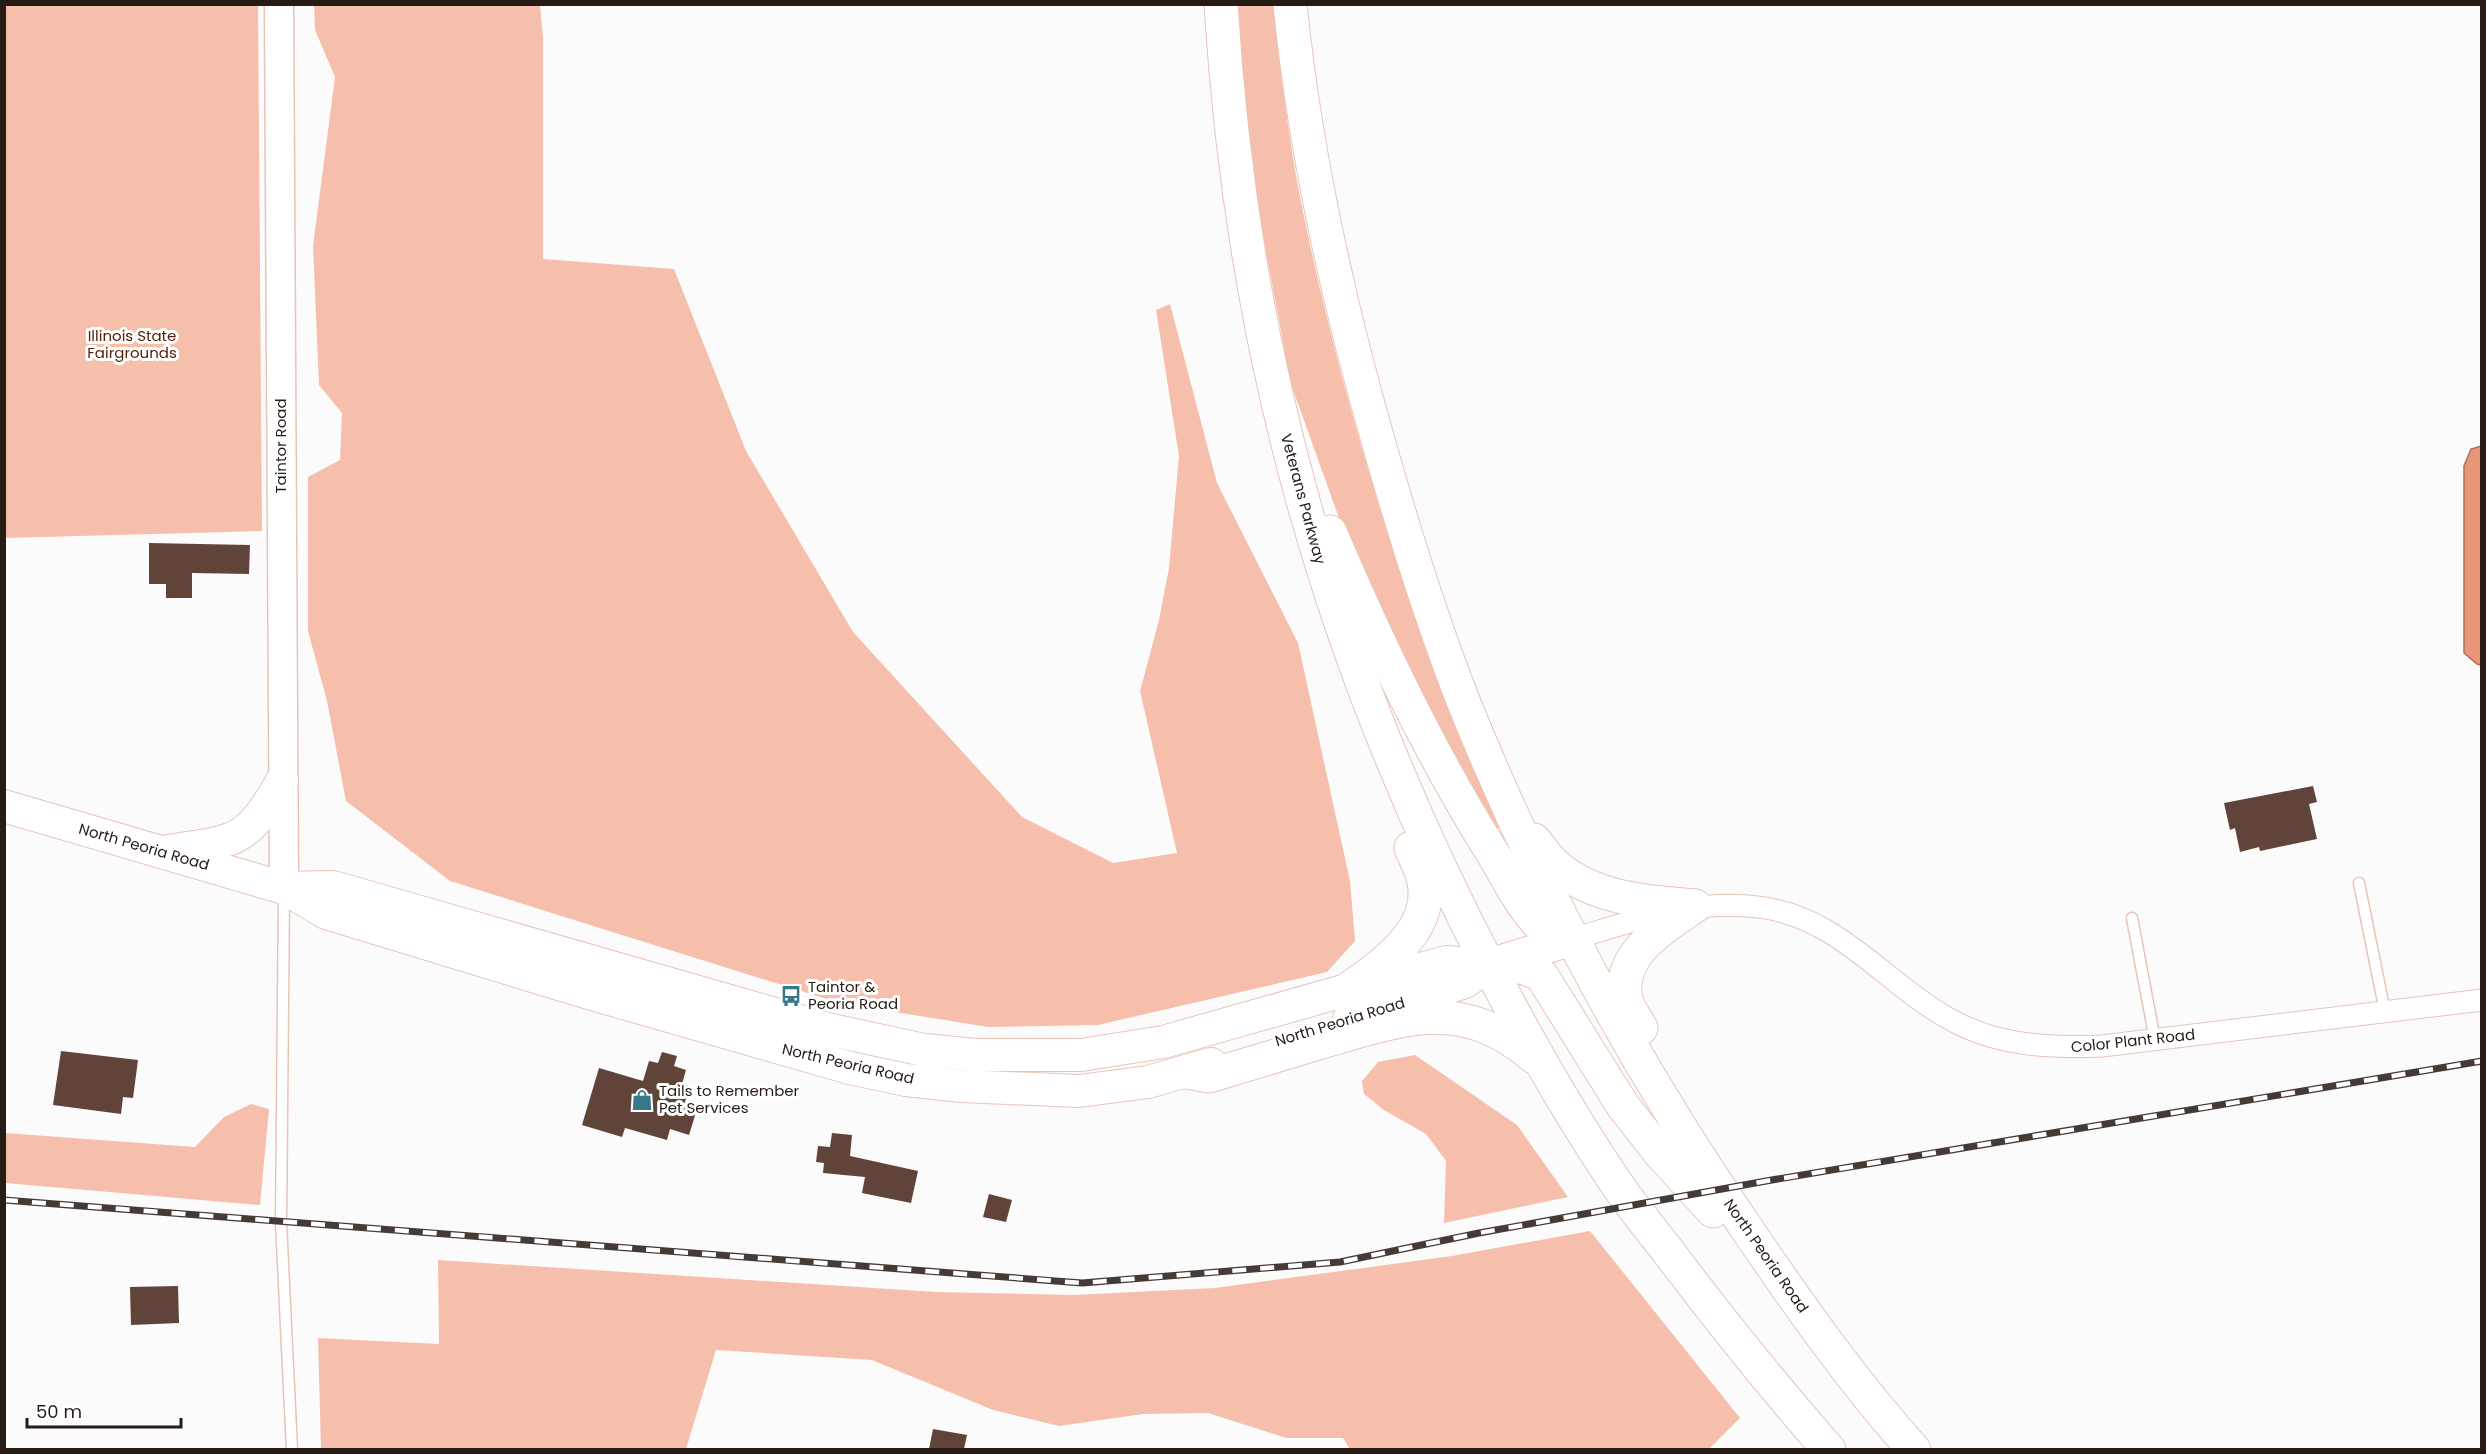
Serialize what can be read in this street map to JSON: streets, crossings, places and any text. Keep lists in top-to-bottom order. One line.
{"streets":{"highway":["Veterans Parkway","North Peoria Road"],"main road":["Taintor Road"],"street":["Color Plant Road"]},"crossings":[["Taintor Road","North Peoria Road"],["Veterans Parkway","North Peoria Road"],["North Peoria Road","Color Plant Road"]],"parks":["Illinois State Fairgrounds"],"places":{"bus stop":["Taintor & Peoria Road"],"shop":["Tails to Remember Pet Services"]},"scale_bar":"50 m"}
